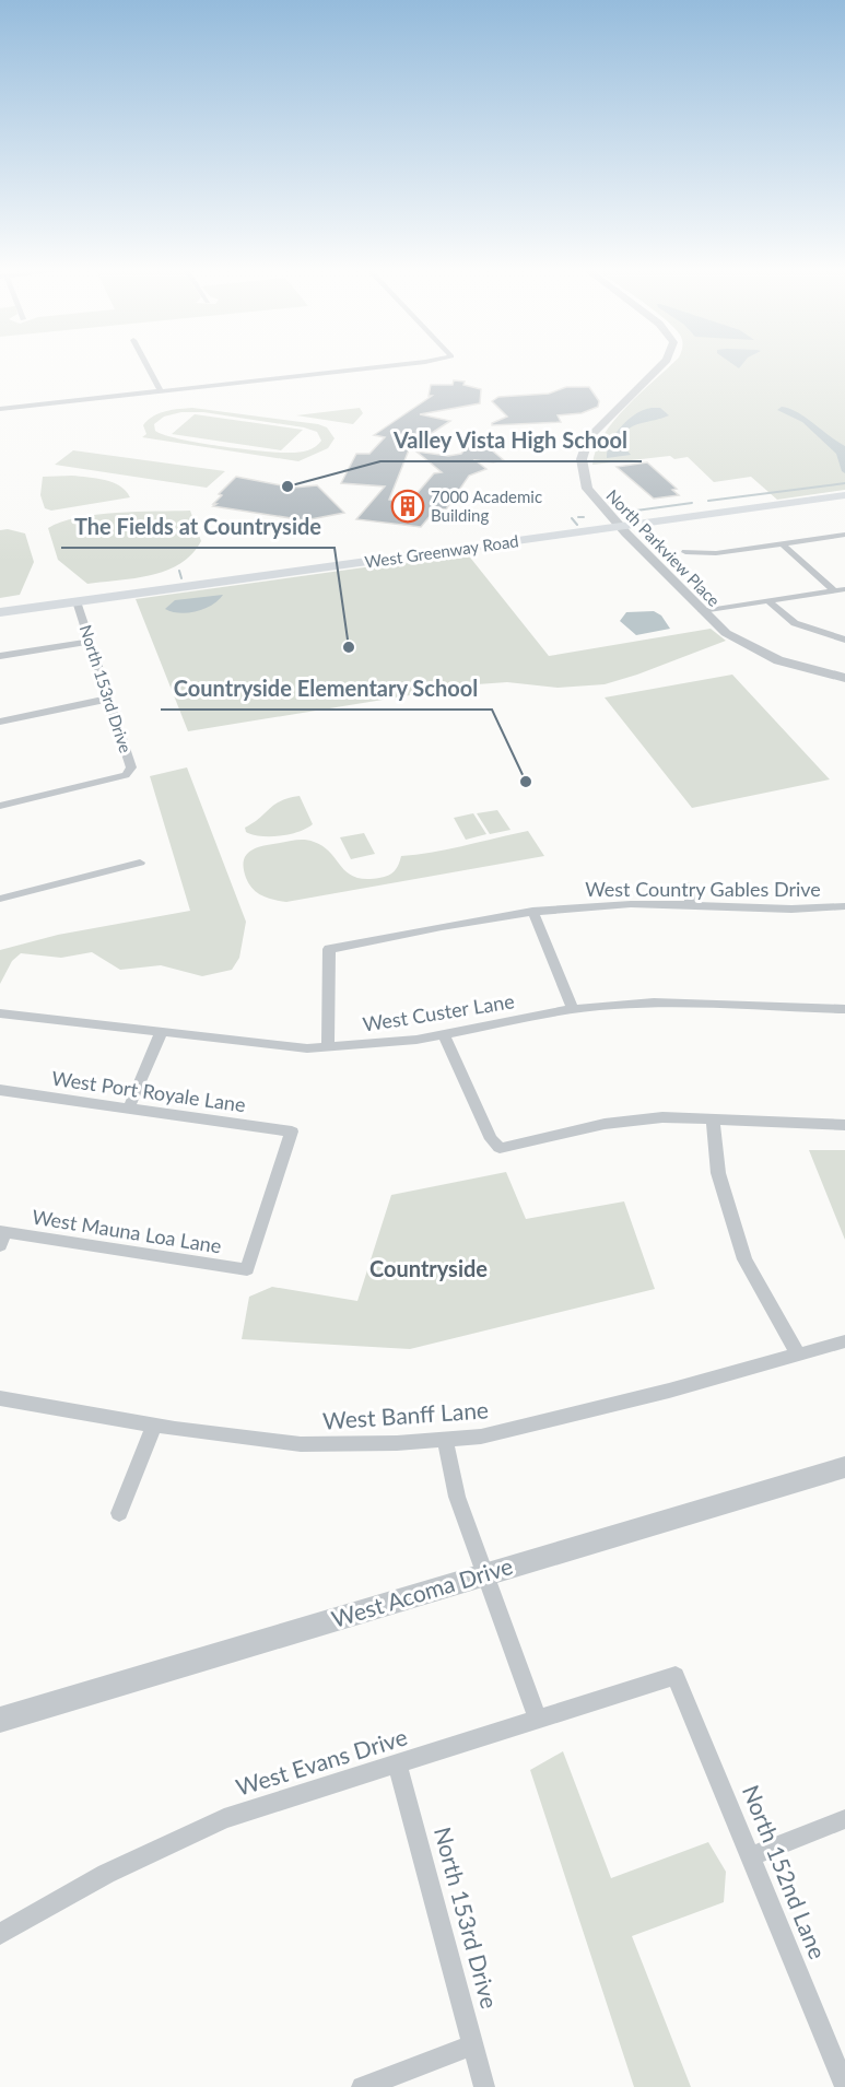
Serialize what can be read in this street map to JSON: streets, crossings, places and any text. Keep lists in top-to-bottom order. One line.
{"streets":{"main road":["West Greenway Road"],"street":["North Parkview Place","North 153rd Drive","West Country Gables Drive","West Custer Lane","West Port Royale Lane","West Mauna Loa Lane","West Banff Lane","West Acoma Drive","West Evans Drive","North 152nd Lane"]},"crossings":[["North Parkview Place","West Greenway Road"],["West Greenway Road","North 153rd Drive"],["North 153rd Drive","West Evans Drive"],["West Country Gables Drive","West Custer Lane"],["West Port Royale Lane","West Mauna Loa Lane"],["West Evans Drive","North 152nd Lane"]],"districts":["Countryside"],"places":{"other":["Valley Vista High School","The Fields at Countryside","Countryside Elementary School"],"building":["7000 Academic Building"]}}
